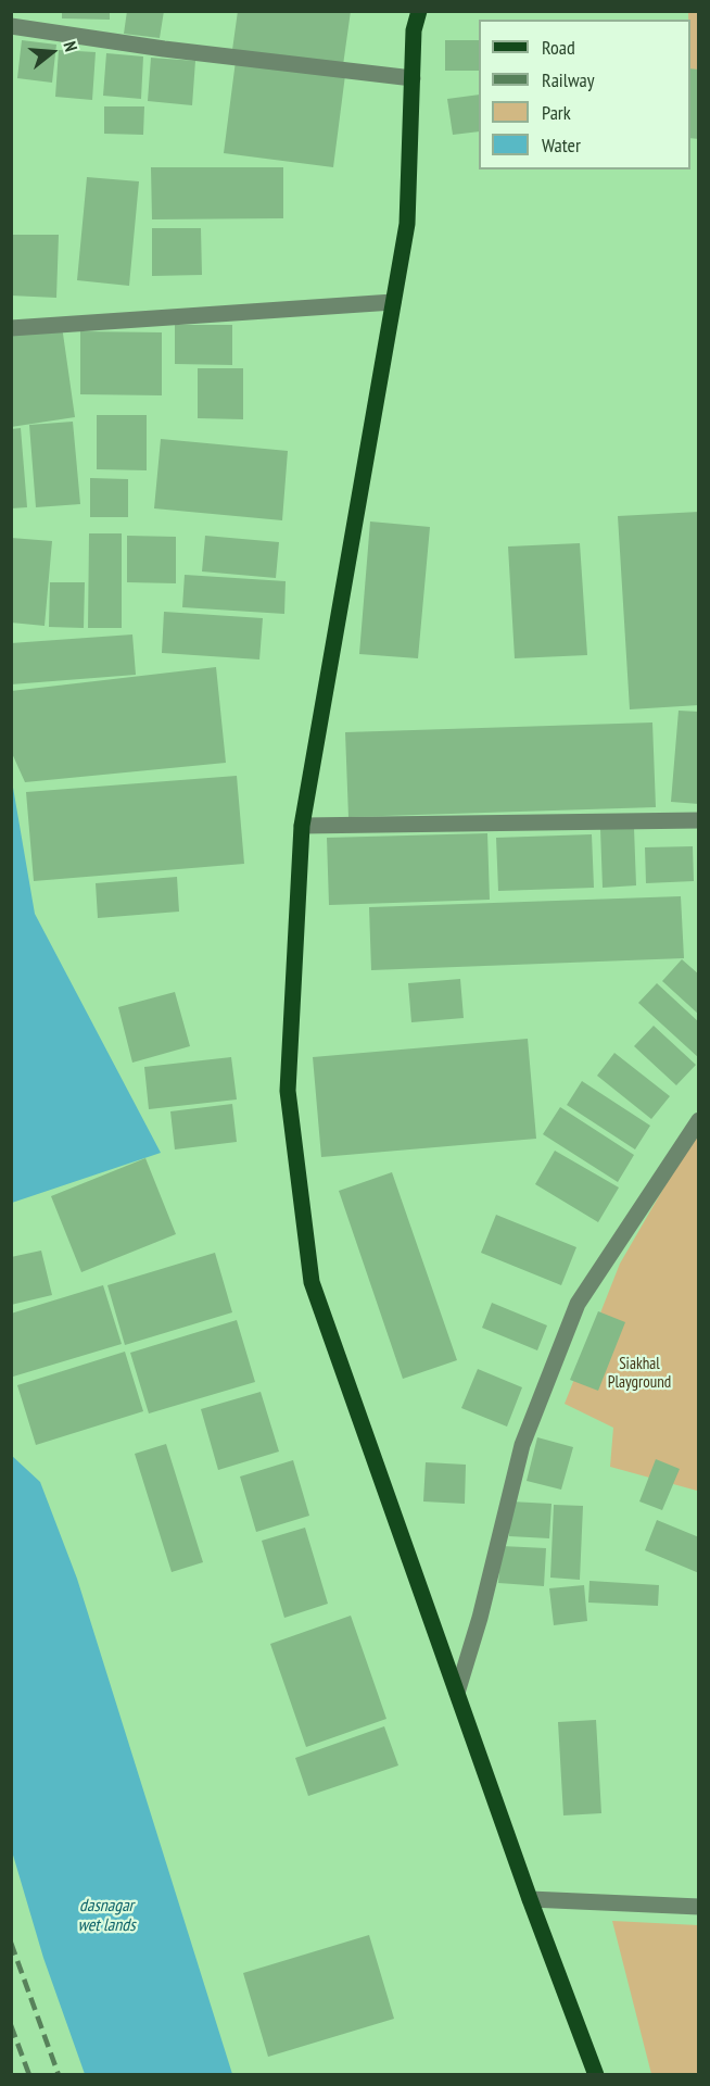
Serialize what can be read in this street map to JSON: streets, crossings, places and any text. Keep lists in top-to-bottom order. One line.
{"water":["dasnagar wet lands"],"parks":["Siakhal Playground"],"legend":["Road","Railway","Park","Water"],"north":"right"}
